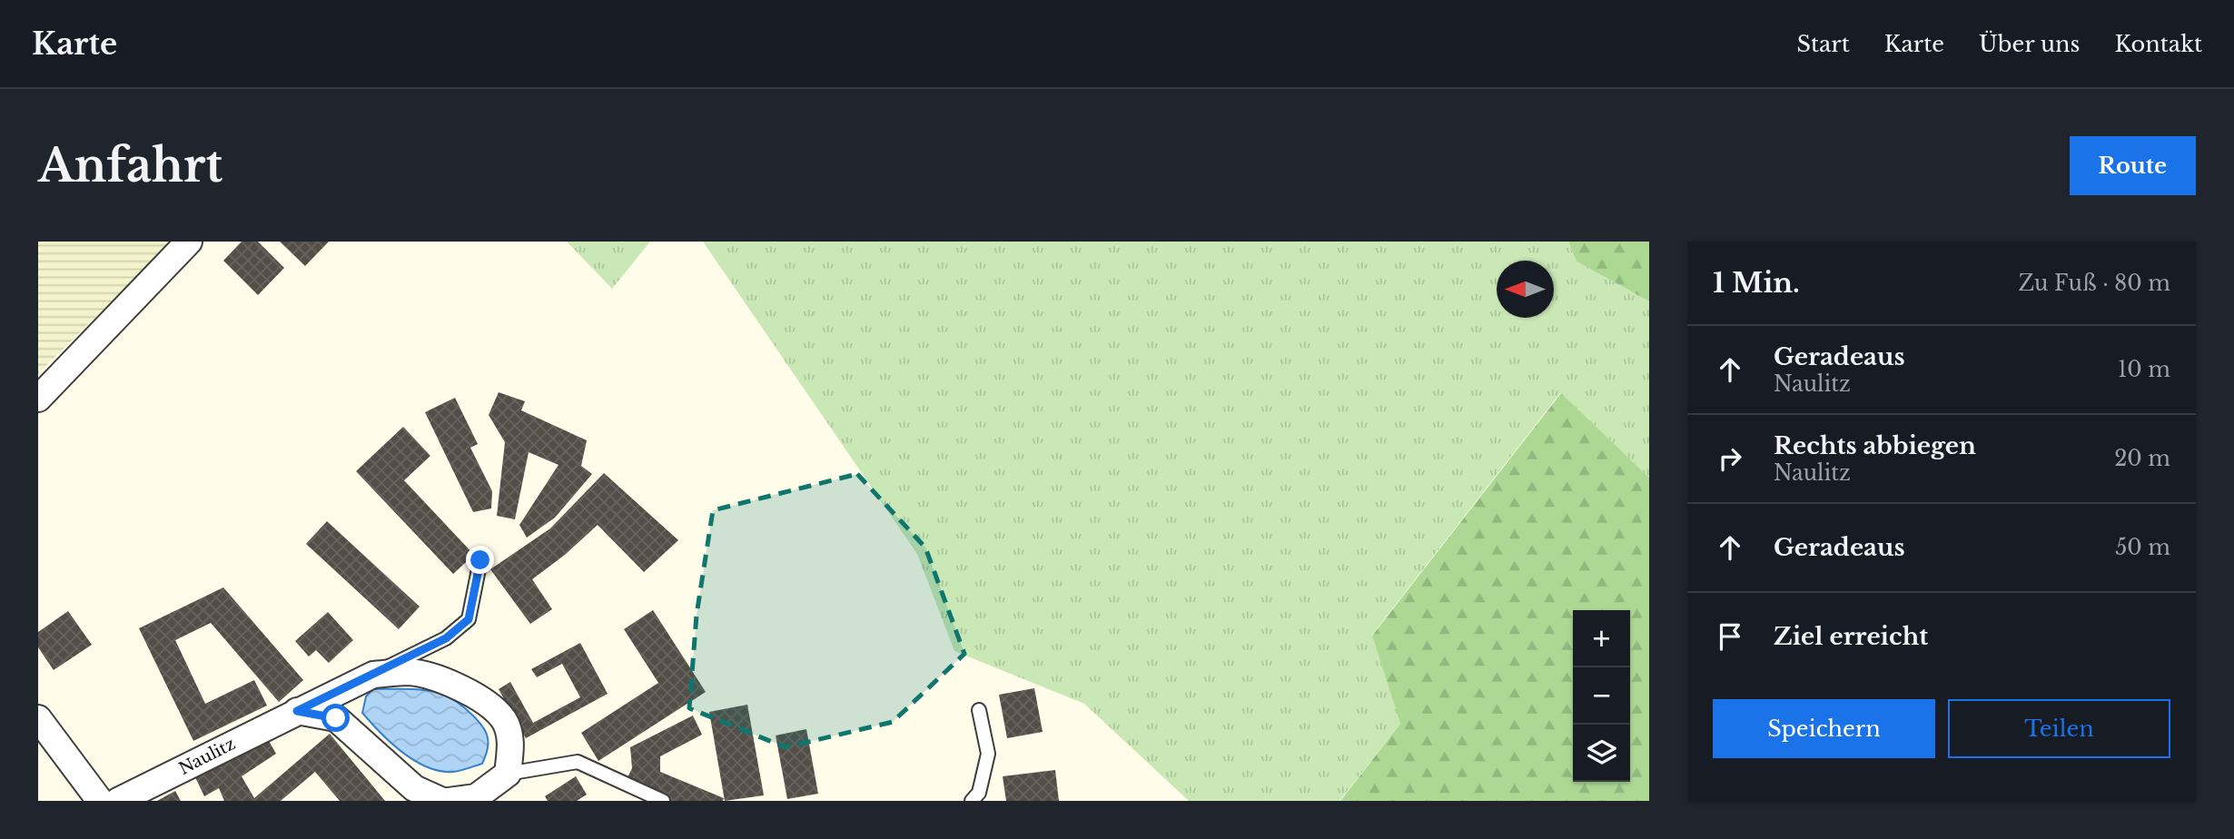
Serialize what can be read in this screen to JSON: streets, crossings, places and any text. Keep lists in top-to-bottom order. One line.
{"streets":{"street":["Naulitz"]},"north":"left","page":{"header":"Karte","nav":["Start","Karte","Über uns","Kontakt"],"buttons":["Route",["Speichern","Teilen"]],"title":"Anfahrt","heading":["1 Min.","Zu Fuß · 80 m"],"list":[["Geradeaus","Naulitz","10 m"],["Rechts abbiegen","Naulitz","20 m"],["Geradeaus","50 m"],"Ziel erreicht"],"map_buttons":["+","−"]}}
